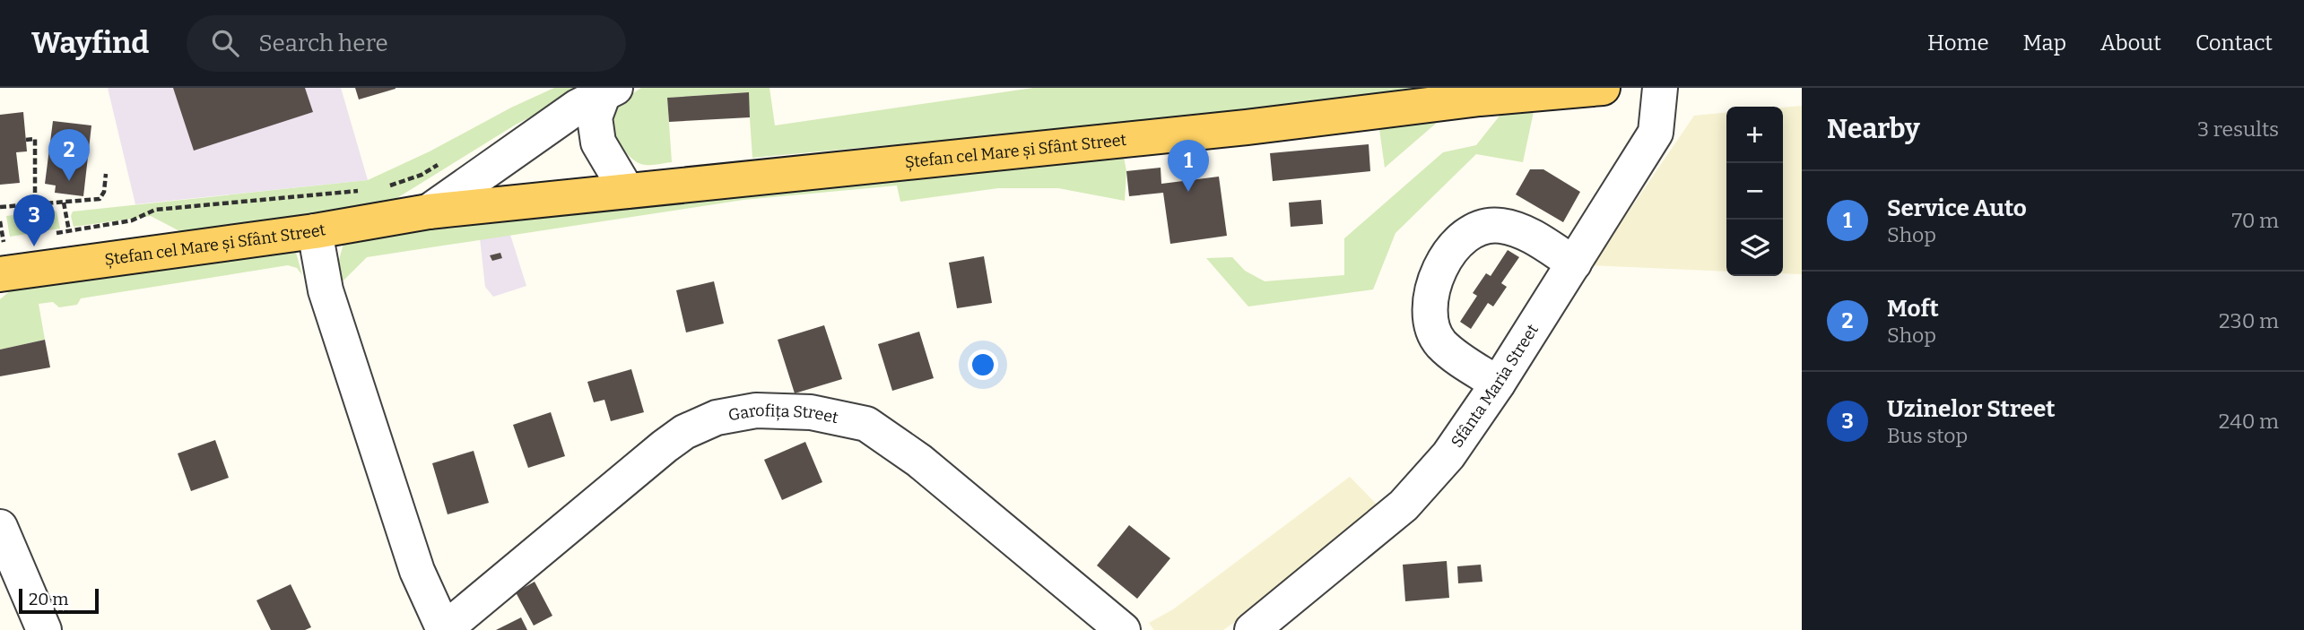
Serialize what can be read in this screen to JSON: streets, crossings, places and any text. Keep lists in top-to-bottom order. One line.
{"streets":{"main road":["Ștefan cel Mare și Sfânt Street"],"street":["Sfânta Maria Street","Garofița Street"]},"crossings":[["Ștefan cel Mare și Sfânt Street","Garofița Street"]],"scale_bar":"20 m","page":{"header":"Wayfind","search":"Search here","nav":["Home","Map","About","Contact"],"heading":["Nearby","3 results"],"map_buttons":["+","−"],"pins":["2","1","3"],"list":[{"mark":"1","name":"Service Auto","note":"Shop","value":"70 m"},{"mark":"2","name":"Moft","note":"Shop","value":"230 m"},{"mark":"3","name":"Uzinelor Street","note":"Bus stop","value":"240 m"}],"scale":"20 m"}}
